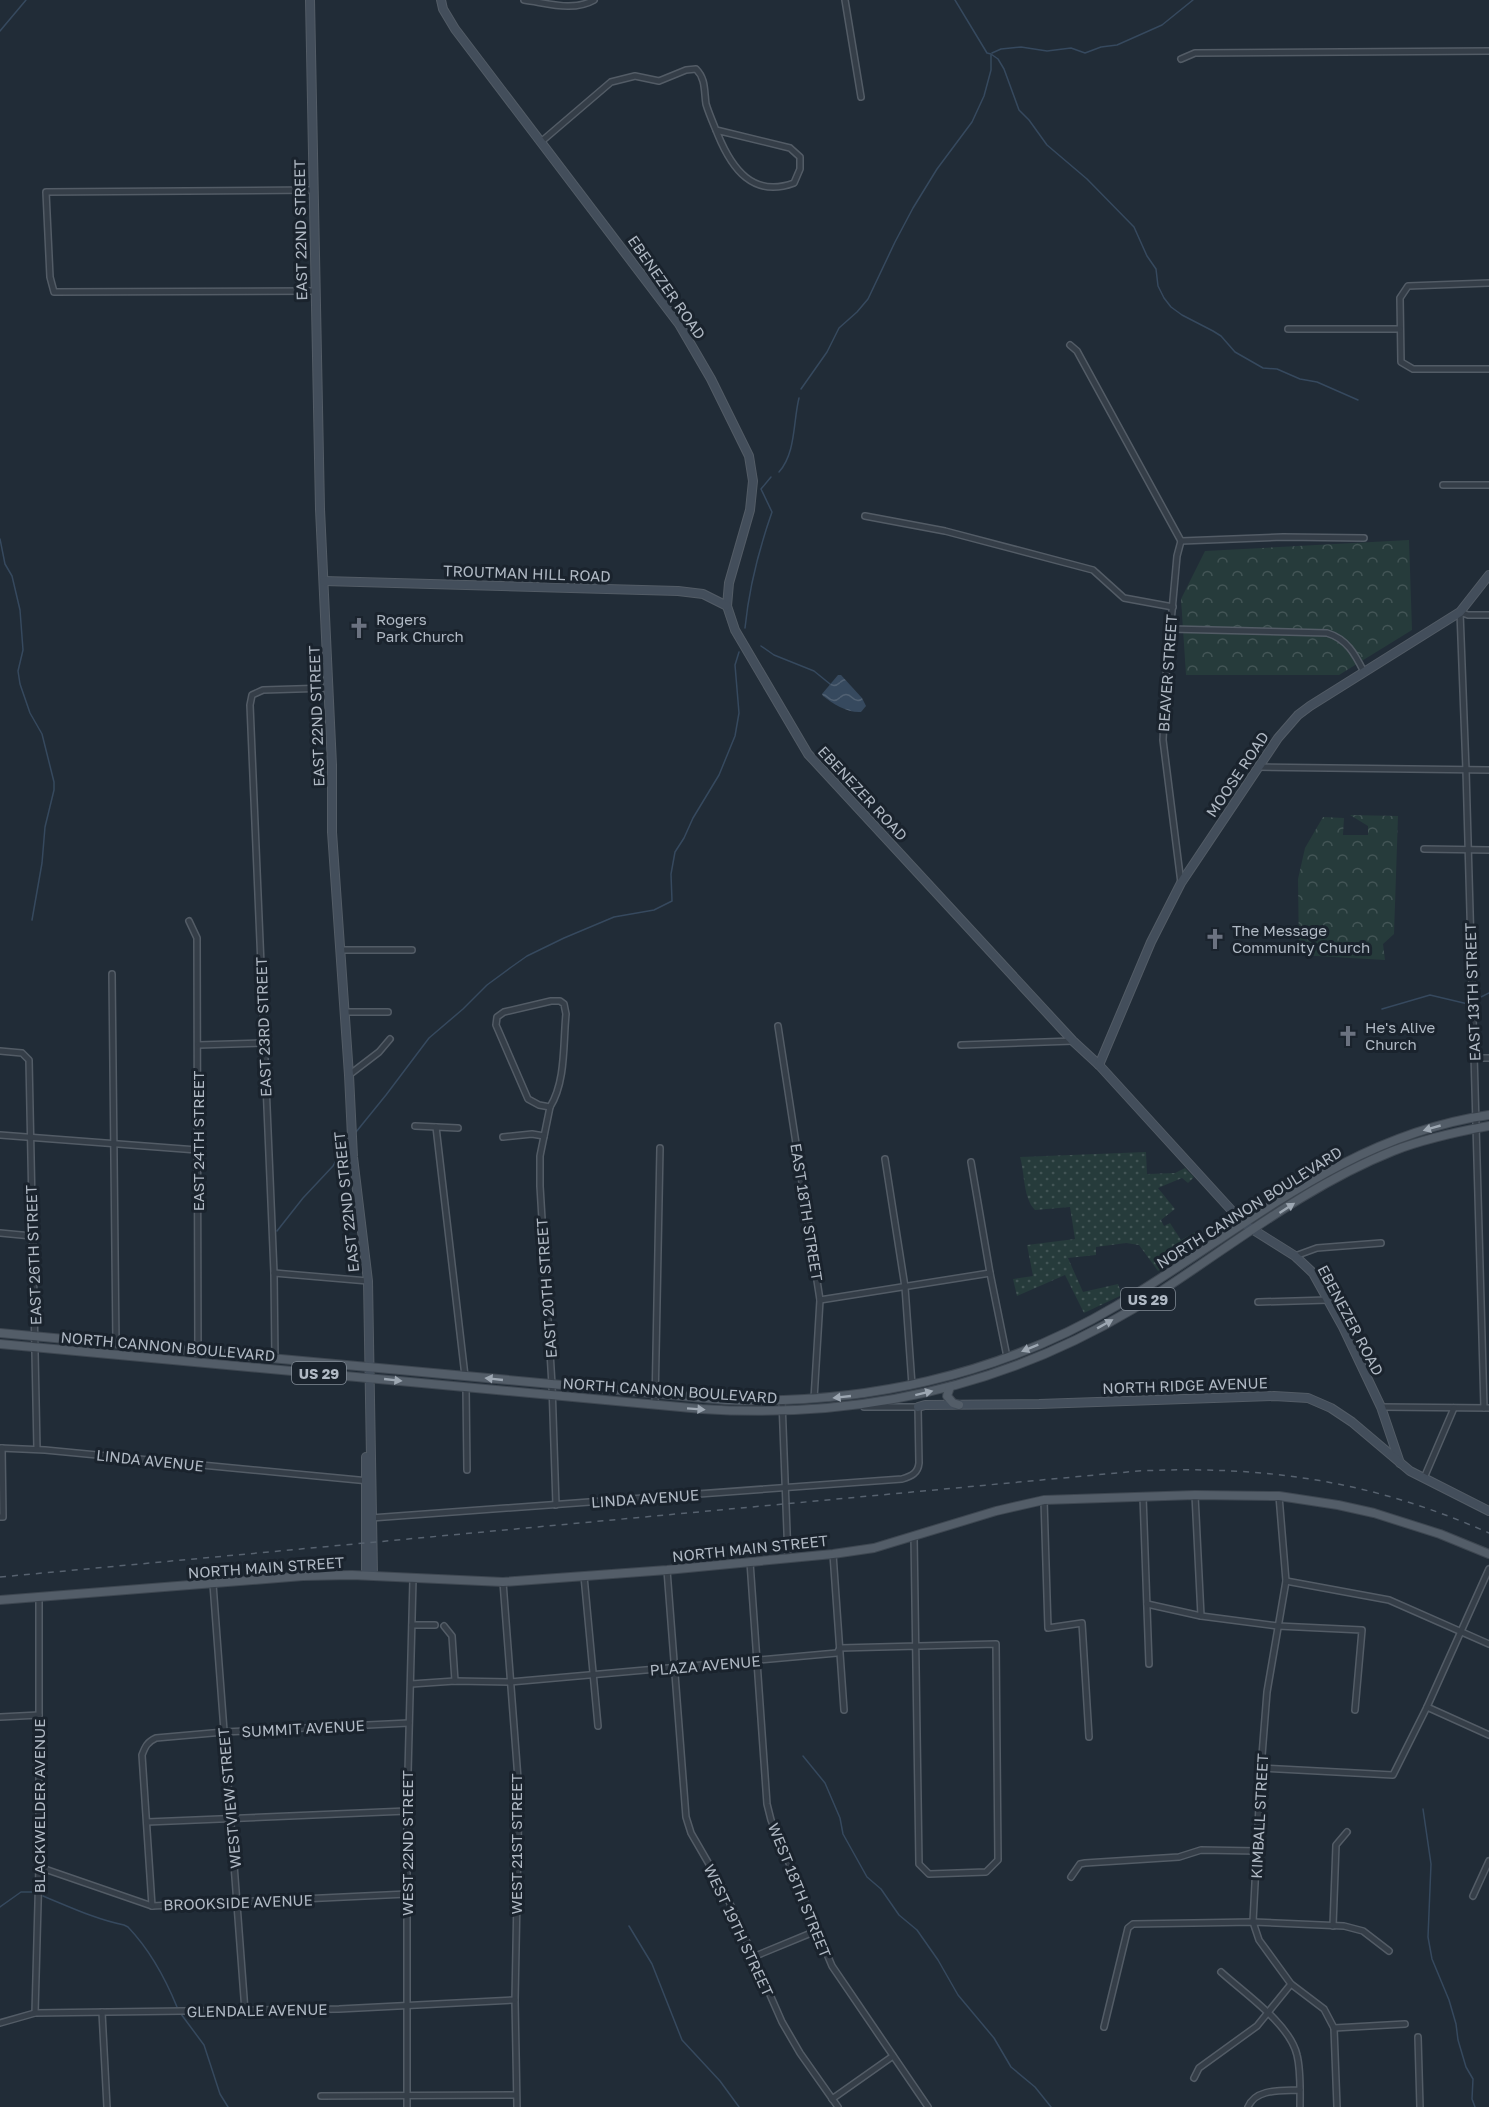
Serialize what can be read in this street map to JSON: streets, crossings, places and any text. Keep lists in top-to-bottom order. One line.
{"streets":{"main road":["NORTH CANNON BOULEVARD","US 29","NORTH MAIN STREET"],"street":["EAST 22ND STREET","EBENEZER ROAD","TROUTMAN HILL ROAD","BEAVER STREET","MOOSE ROAD","EAST 13TH STREET","EAST 23RD STREET","EAST 24TH STREET","EAST 18TH STREET","EAST 26TH STREET","EAST 20TH STREET","NORTH RIDGE AVENUE","LINDA AVENUE","PLAZA AVENUE","SUMMIT AVENUE","WESTVIEW STREET","BLACKWELDER AVENUE","KIMBALL STREET","WEST 22ND STREET","WEST 21ST STREET","WEST 18TH STREET","BROOKSIDE AVENUE","WEST 19TH STREET","GLENDALE AVENUE"]},"crossings":[["EAST 22ND STREET","TROUTMAN HILL ROAD"],["EAST 22ND STREET","EAST 23RD STREET"],["EAST 22ND STREET","NORTH CANNON BOULEVARD"],["EAST 22ND STREET","LINDA AVENUE"],["EAST 22ND STREET","NORTH MAIN STREET"],["EBENEZER ROAD","TROUTMAN HILL ROAD"],["EBENEZER ROAD","MOOSE ROAD"],["EBENEZER ROAD","NORTH CANNON BOULEVARD"],["EBENEZER ROAD","NORTH RIDGE AVENUE"],["BEAVER STREET","MOOSE ROAD"],["MOOSE ROAD","EAST 13TH STREET"],["EAST 13TH STREET","NORTH CANNON BOULEVARD"],["EAST 23RD STREET","NORTH CANNON BOULEVARD"],["EAST 24TH STREET","NORTH CANNON BOULEVARD"],["NORTH CANNON BOULEVARD","EAST 18TH STREET"],["NORTH CANNON BOULEVARD","EAST 26TH STREET"],["NORTH CANNON BOULEVARD","EAST 20TH STREET"],["NORTH CANNON BOULEVARD","NORTH RIDGE AVENUE"],["EAST 26TH STREET","LINDA AVENUE"],["EAST 20TH STREET","LINDA AVENUE"],["NORTH RIDGE AVENUE","LINDA AVENUE"],["NORTH MAIN STREET","WESTVIEW STREET"],["NORTH MAIN STREET","BLACKWELDER AVENUE"],["NORTH MAIN STREET","KIMBALL STREET"],["NORTH MAIN STREET","WEST 22ND STREET"],["NORTH MAIN STREET","WEST 21ST STREET"],["NORTH MAIN STREET","WEST 18TH STREET"],["NORTH MAIN STREET","WEST 19TH STREET"],["PLAZA AVENUE","WEST 22ND STREET"],["PLAZA AVENUE","WEST 21ST STREET"],["PLAZA AVENUE","WEST 18TH STREET"],["PLAZA AVENUE","WEST 19TH STREET"],["SUMMIT AVENUE","WESTVIEW STREET"],["SUMMIT AVENUE","WEST 22ND STREET"],["SUMMIT AVENUE","BROOKSIDE AVENUE"],["WESTVIEW STREET","BROOKSIDE AVENUE"],["WESTVIEW STREET","GLENDALE AVENUE"],["BLACKWELDER AVENUE","BROOKSIDE AVENUE"],["BLACKWELDER AVENUE","GLENDALE AVENUE"],["WEST 22ND STREET","BROOKSIDE AVENUE"],["WEST 22ND STREET","GLENDALE AVENUE"],["WEST 21ST STREET","GLENDALE AVENUE"]],"places":{"church":["Rogers Park Church","The Message Community Church","He's Alive Church"]}}
